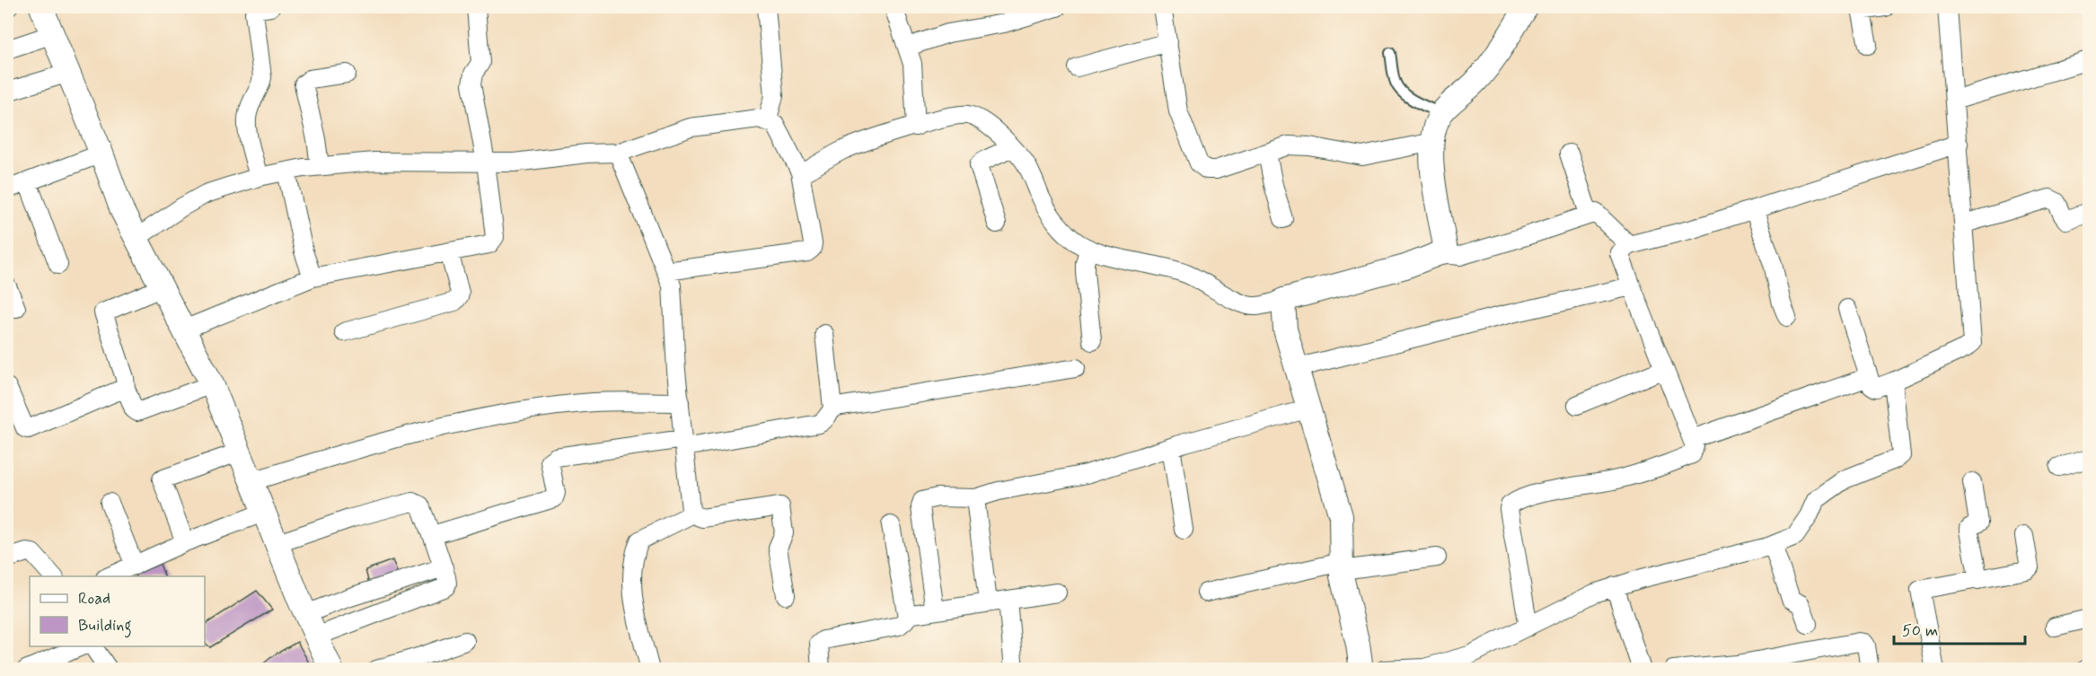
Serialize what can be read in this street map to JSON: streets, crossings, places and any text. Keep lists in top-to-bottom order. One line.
{"legend":["Road","Building"],"scale_bar":"50 m"}
